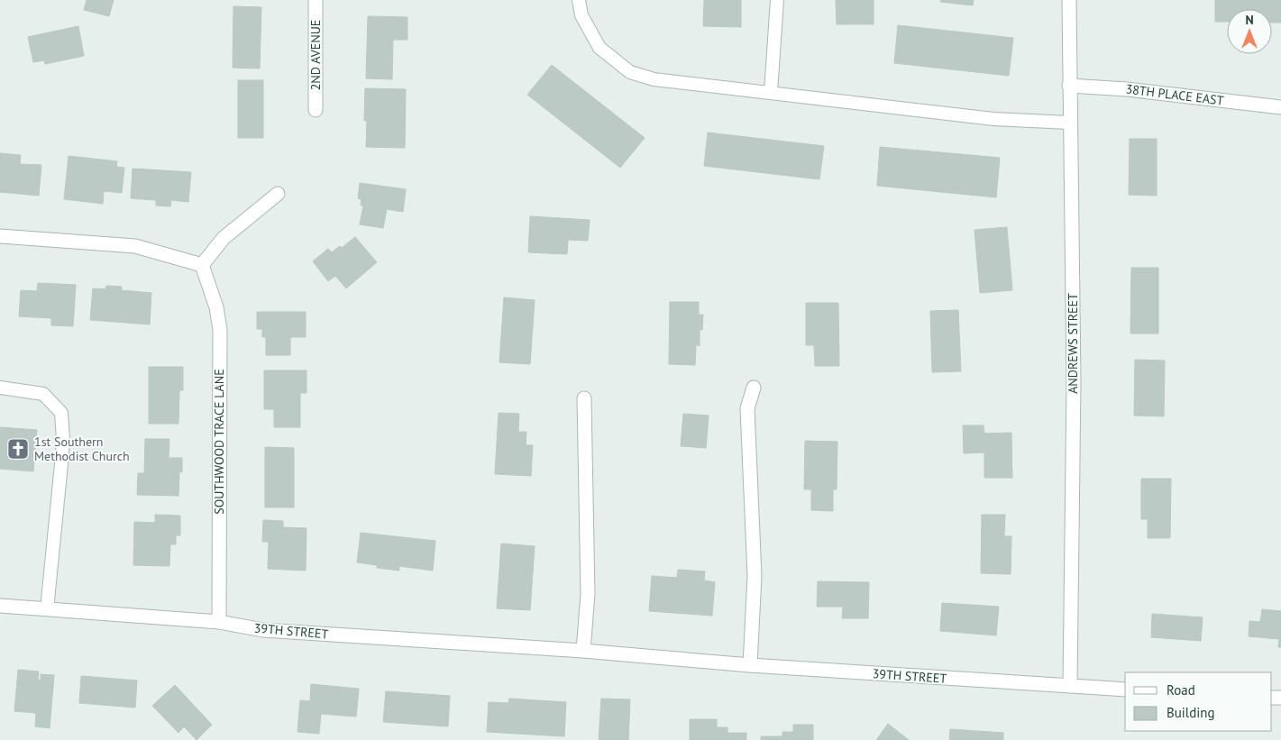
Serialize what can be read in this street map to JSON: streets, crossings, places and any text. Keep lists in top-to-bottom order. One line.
{"streets":{"street":["2ND AVENUE","38TH PLACE EAST","ANDREWS STREET","SOUTHWOOD TRACE LANE","39TH STREET"]},"crossings":[["38TH PLACE EAST","ANDREWS STREET"],["ANDREWS STREET","39TH STREET"],["SOUTHWOOD TRACE LANE","39TH STREET"]],"places":{"church":["1st Southern Methodist Church"]},"legend":["Road","Building"],"north":"top"}
